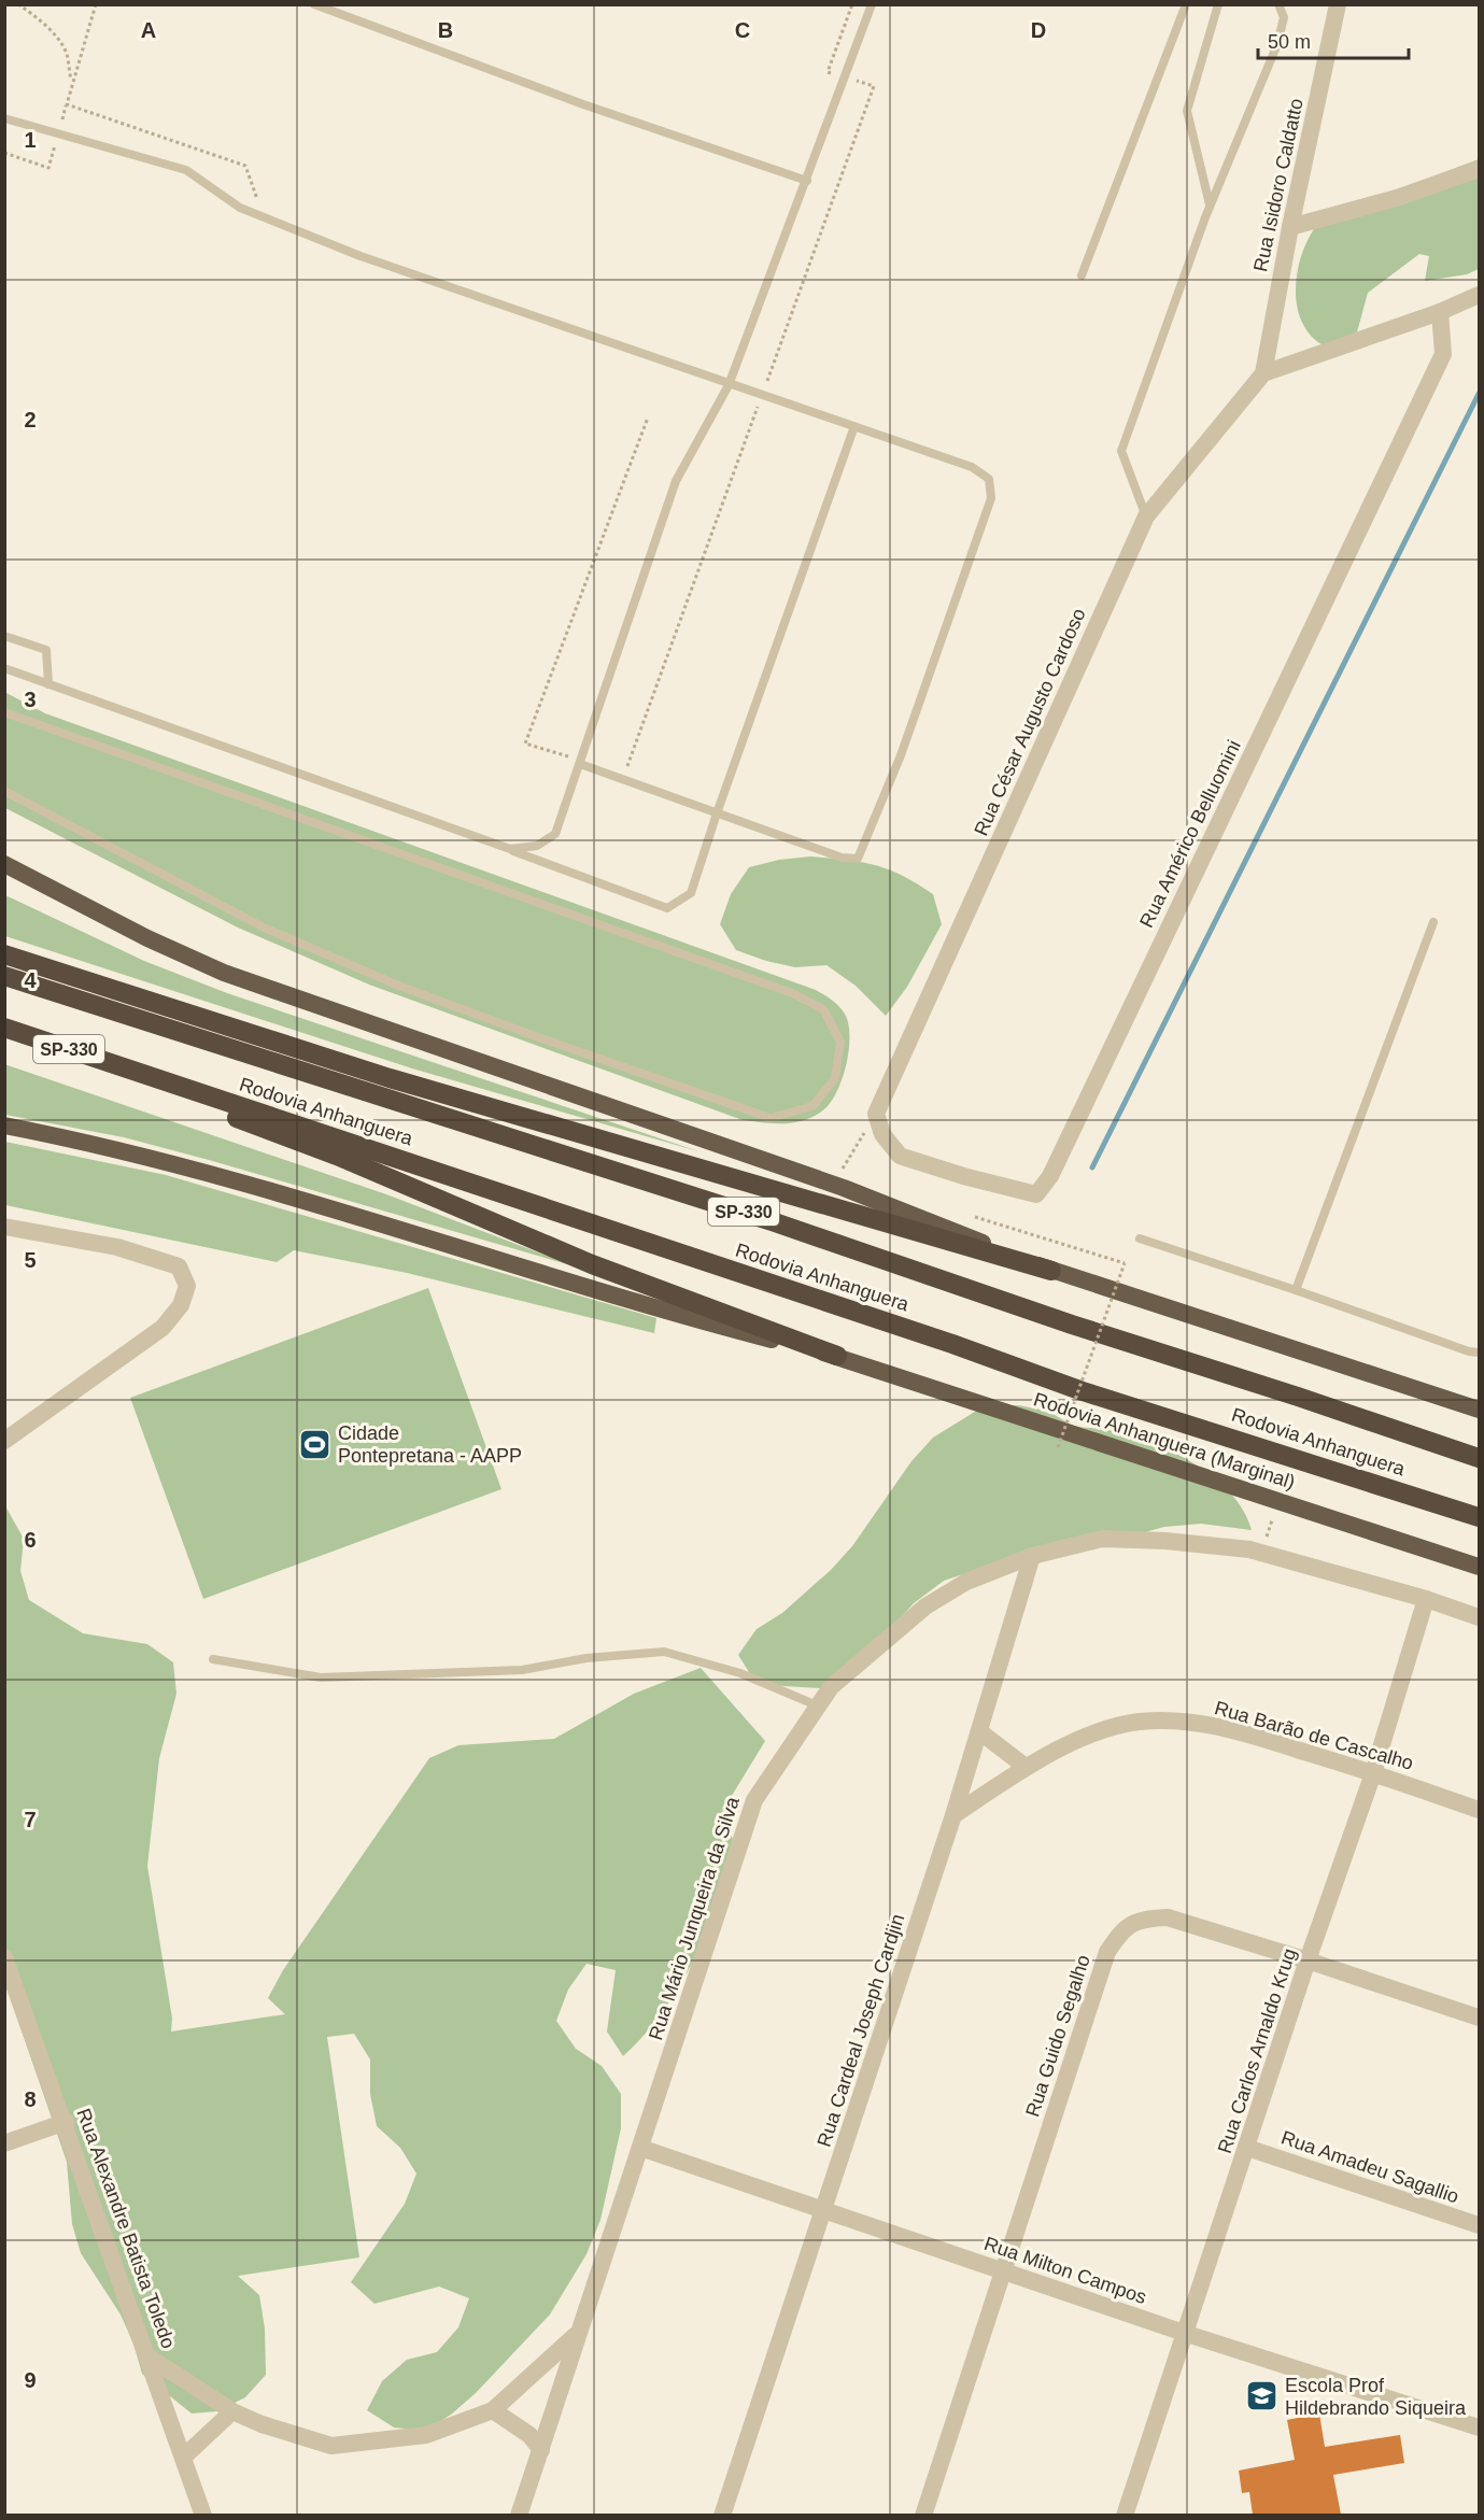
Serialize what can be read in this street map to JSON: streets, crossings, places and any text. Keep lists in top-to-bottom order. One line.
{"streets":{"highway":["SP-330","Rodovia Anhanguera","Rodovia Anhanguera (Marginal)"],"street":["Rua Isidoro Caldatto","Rua César Augusto Cardoso","Rua Américo Belluomini","Rua Barão de Cascalho","Rua Mário Junqueira da Silva","Rua Cardeal Joseph Cardjin","Rua Guido Segalho","Rua Carlos Arnaldo Krug","Rua Amadeu Sagallio","Rua Alexandre Batista Toledo","Rua Milton Campos"]},"crossings":[["Rua Isidoro Caldatto","Rua César Augusto Cardoso"],["Rua César Augusto Cardoso","Rua Américo Belluomini"],["Rua Barão de Cascalho","Rua Cardeal Joseph Cardjin"],["Rua Barão de Cascalho","Rua Carlos Arnaldo Krug"],["Rua Mário Junqueira da Silva","Rua Cardeal Joseph Cardjin"],["Rua Mário Junqueira da Silva","Rua Carlos Arnaldo Krug"],["Rua Mário Junqueira da Silva","Rua Milton Campos"],["Rua Cardeal Joseph Cardjin","Rua Milton Campos"],["Rua Guido Segalho","Rua Carlos Arnaldo Krug"],["Rua Guido Segalho","Rua Milton Campos"],["Rua Carlos Arnaldo Krug","Rua Amadeu Sagallio"],["Rua Carlos Arnaldo Krug","Rua Milton Campos"]],"places":{"sports":["Cidade Pontepretana - AAPP"],"school or university":["Escola Prof Hildebrando Siqueira"]},"scale_bar":"50 m","grid":{"columns":["A","B","C","D"],"rows":["1","2","3","4","5","6","7","8","9"]}}
